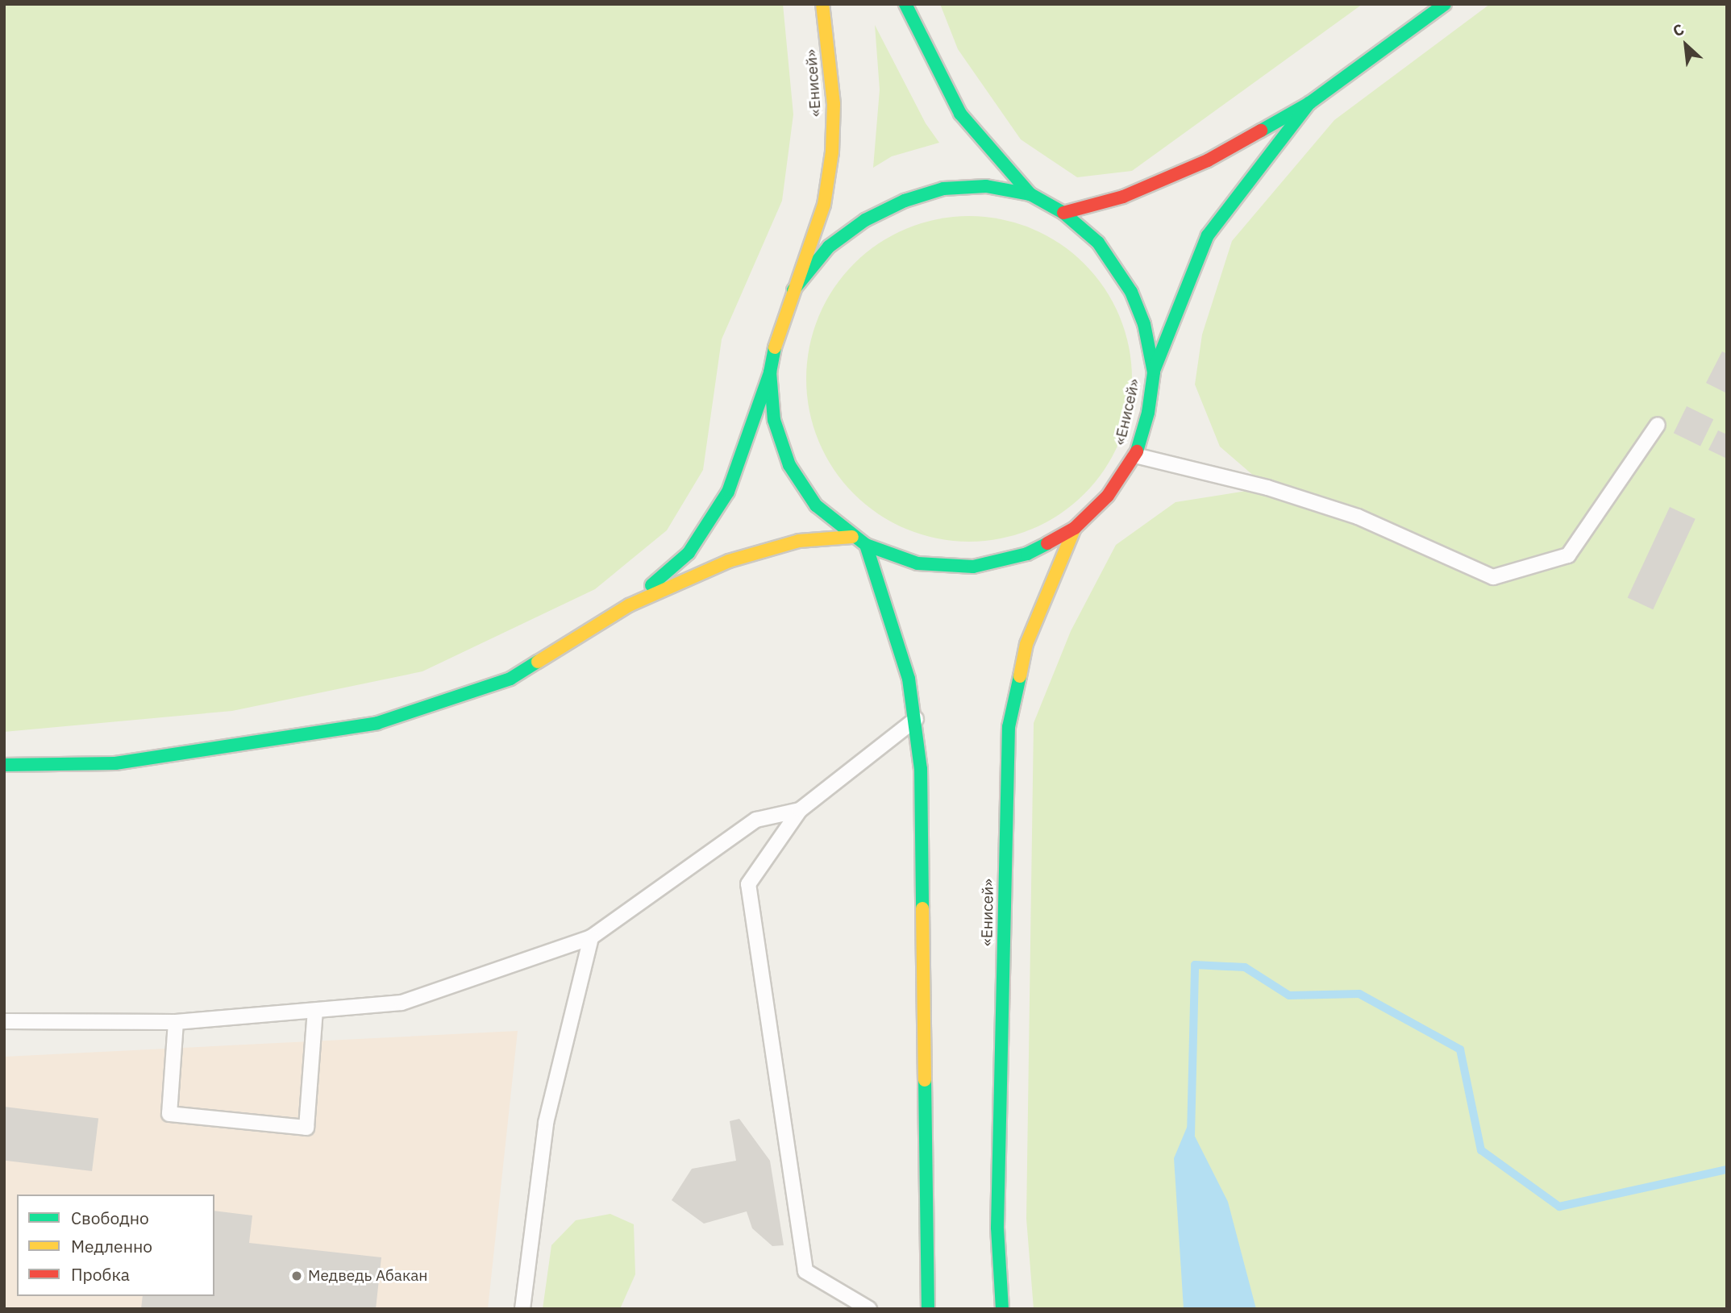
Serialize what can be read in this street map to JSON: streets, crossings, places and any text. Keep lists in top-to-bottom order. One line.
{"streets":{"main road":["«Енисей»"]},"places":["Медведь Абакан"],"legend":["Свободно","Медленно","Пробка"],"north":"top left"}
